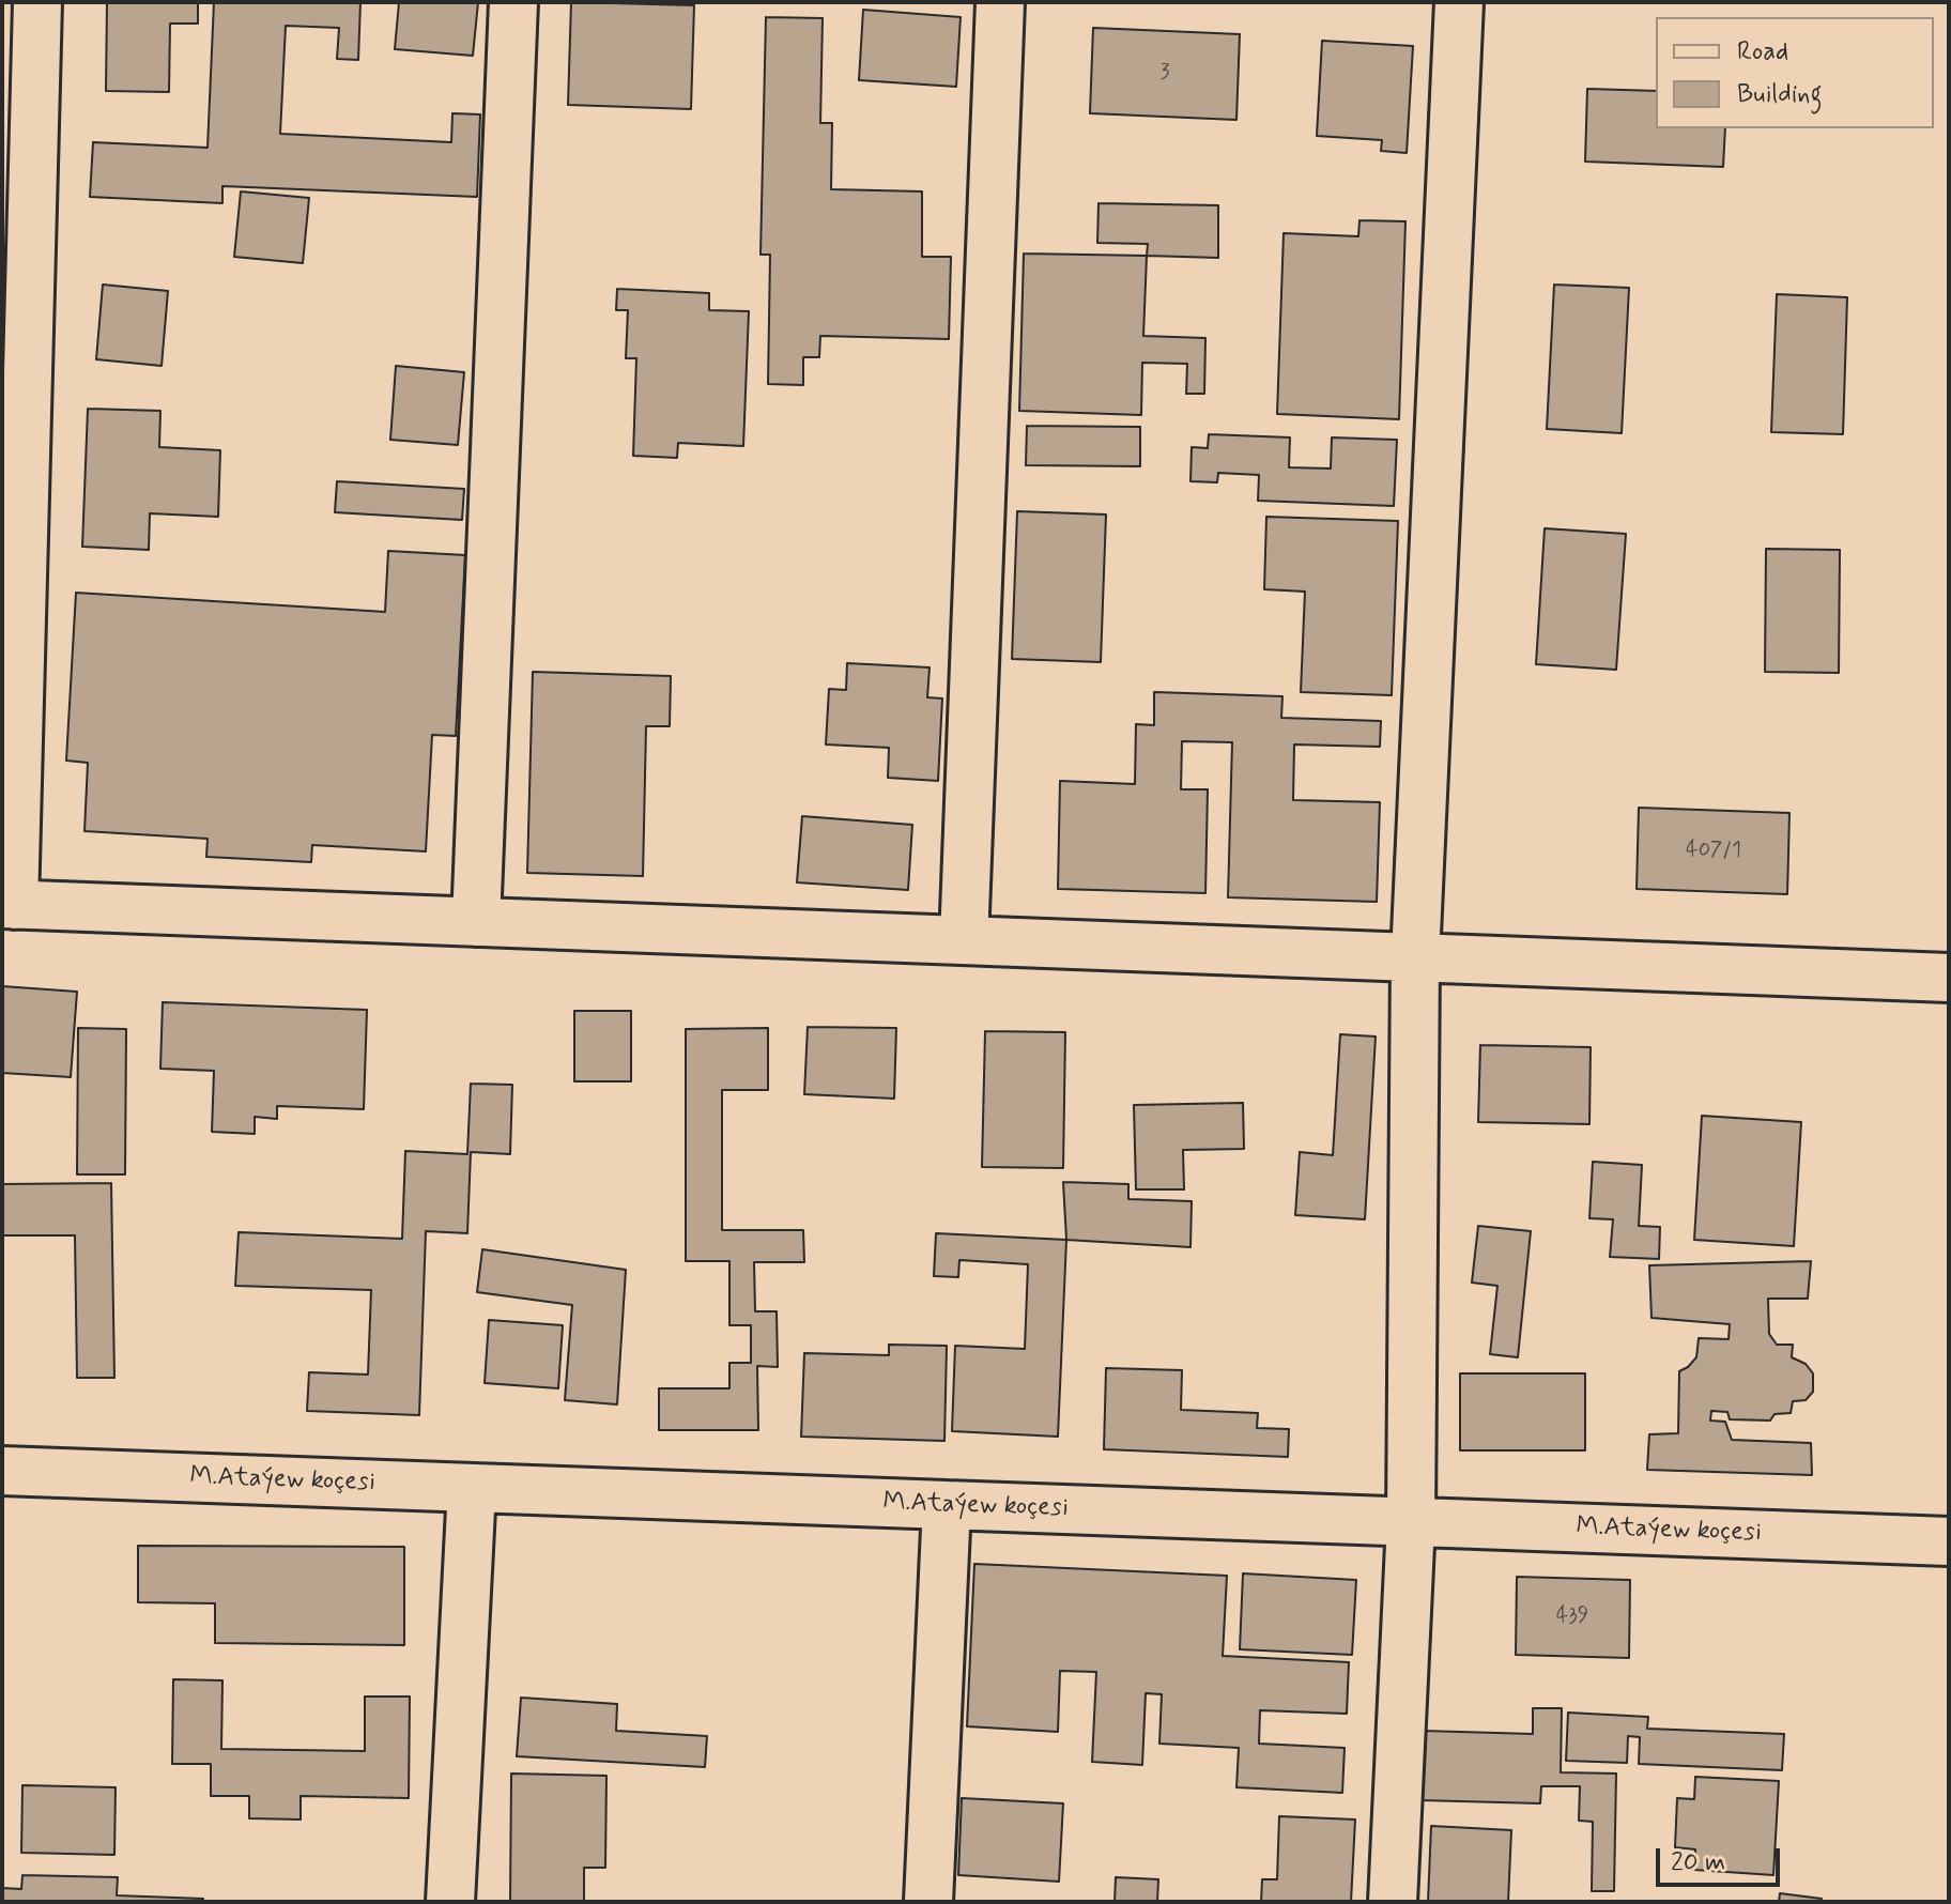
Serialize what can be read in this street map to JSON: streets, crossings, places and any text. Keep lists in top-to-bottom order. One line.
{"streets":{"street":["M.Ataýew koçesi"]},"house_numbers":["3","407/1","439"],"legend":["Road","Building"],"scale_bar":"20 m"}
